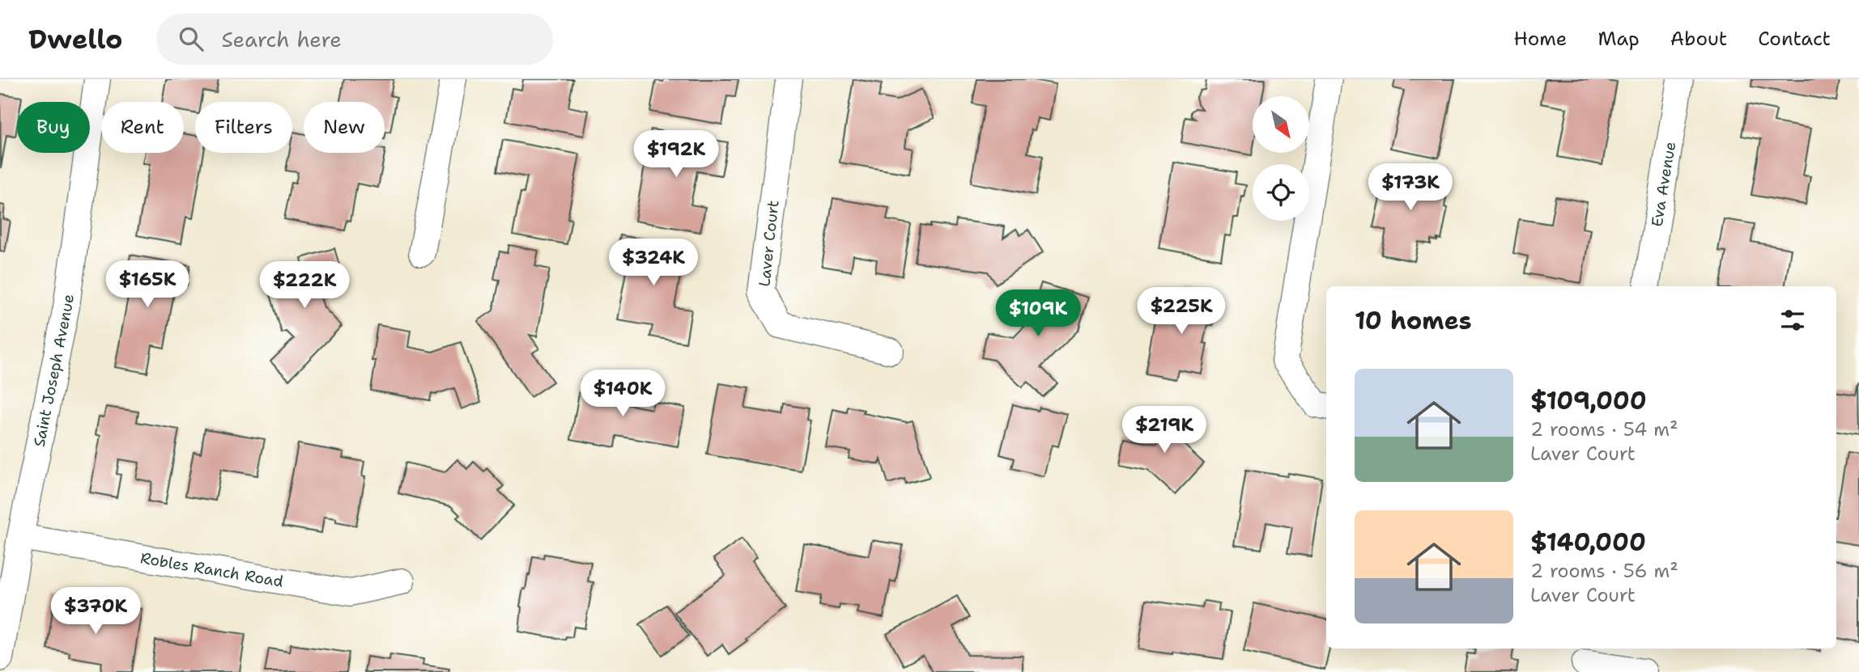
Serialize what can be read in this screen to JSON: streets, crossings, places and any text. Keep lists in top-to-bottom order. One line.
{"streets":{"street":["Eva Avenue","Laver Court","Saint Joseph Avenue","Robles Ranch Road"]},"crossings":[["Saint Joseph Avenue","Robles Ranch Road"]],"north":"bottom right","page":{"header":"Dwello","search":"Search here","nav":["Home","Map","About","Contact"],"chip":["Buy","Rent","Filters","New"],"price":["$192K","$173K","$324K","$165K","$222K","$225K","$109K","$140K","$219K","$370K"],"heading":"10 homes","list":[{"name":"$109,000","note":"2 rooms · 54 m² · Laver Court"},{"name":"$140,000","note":"2 rooms · 56 m² · Laver Court"}]}}
